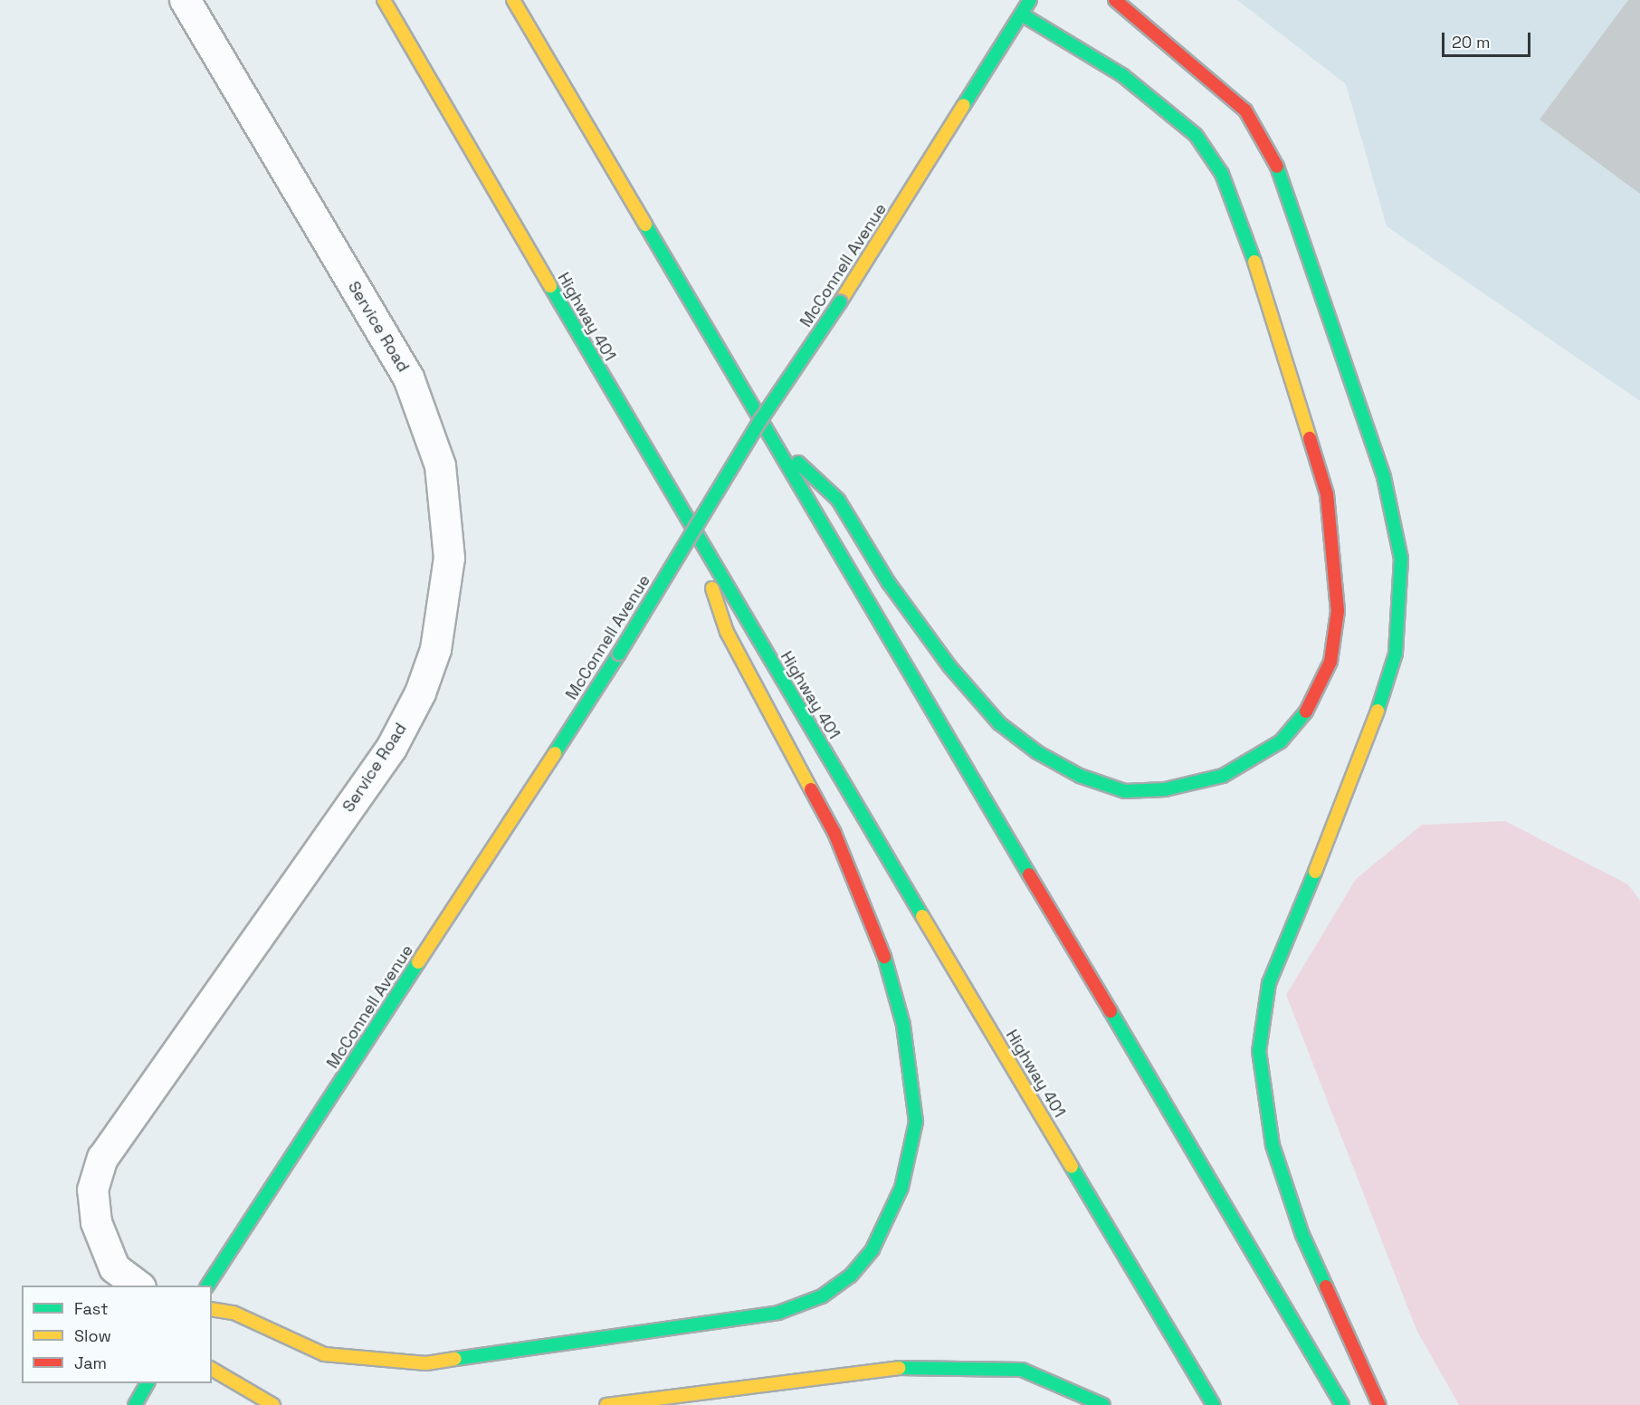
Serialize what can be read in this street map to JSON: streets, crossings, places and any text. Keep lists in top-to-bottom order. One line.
{"streets":{"main road":["McConnell Avenue","Highway 401"],"street":["Service Road"]},"legend":["Fast","Slow","Jam"],"scale_bar":"20 m"}
